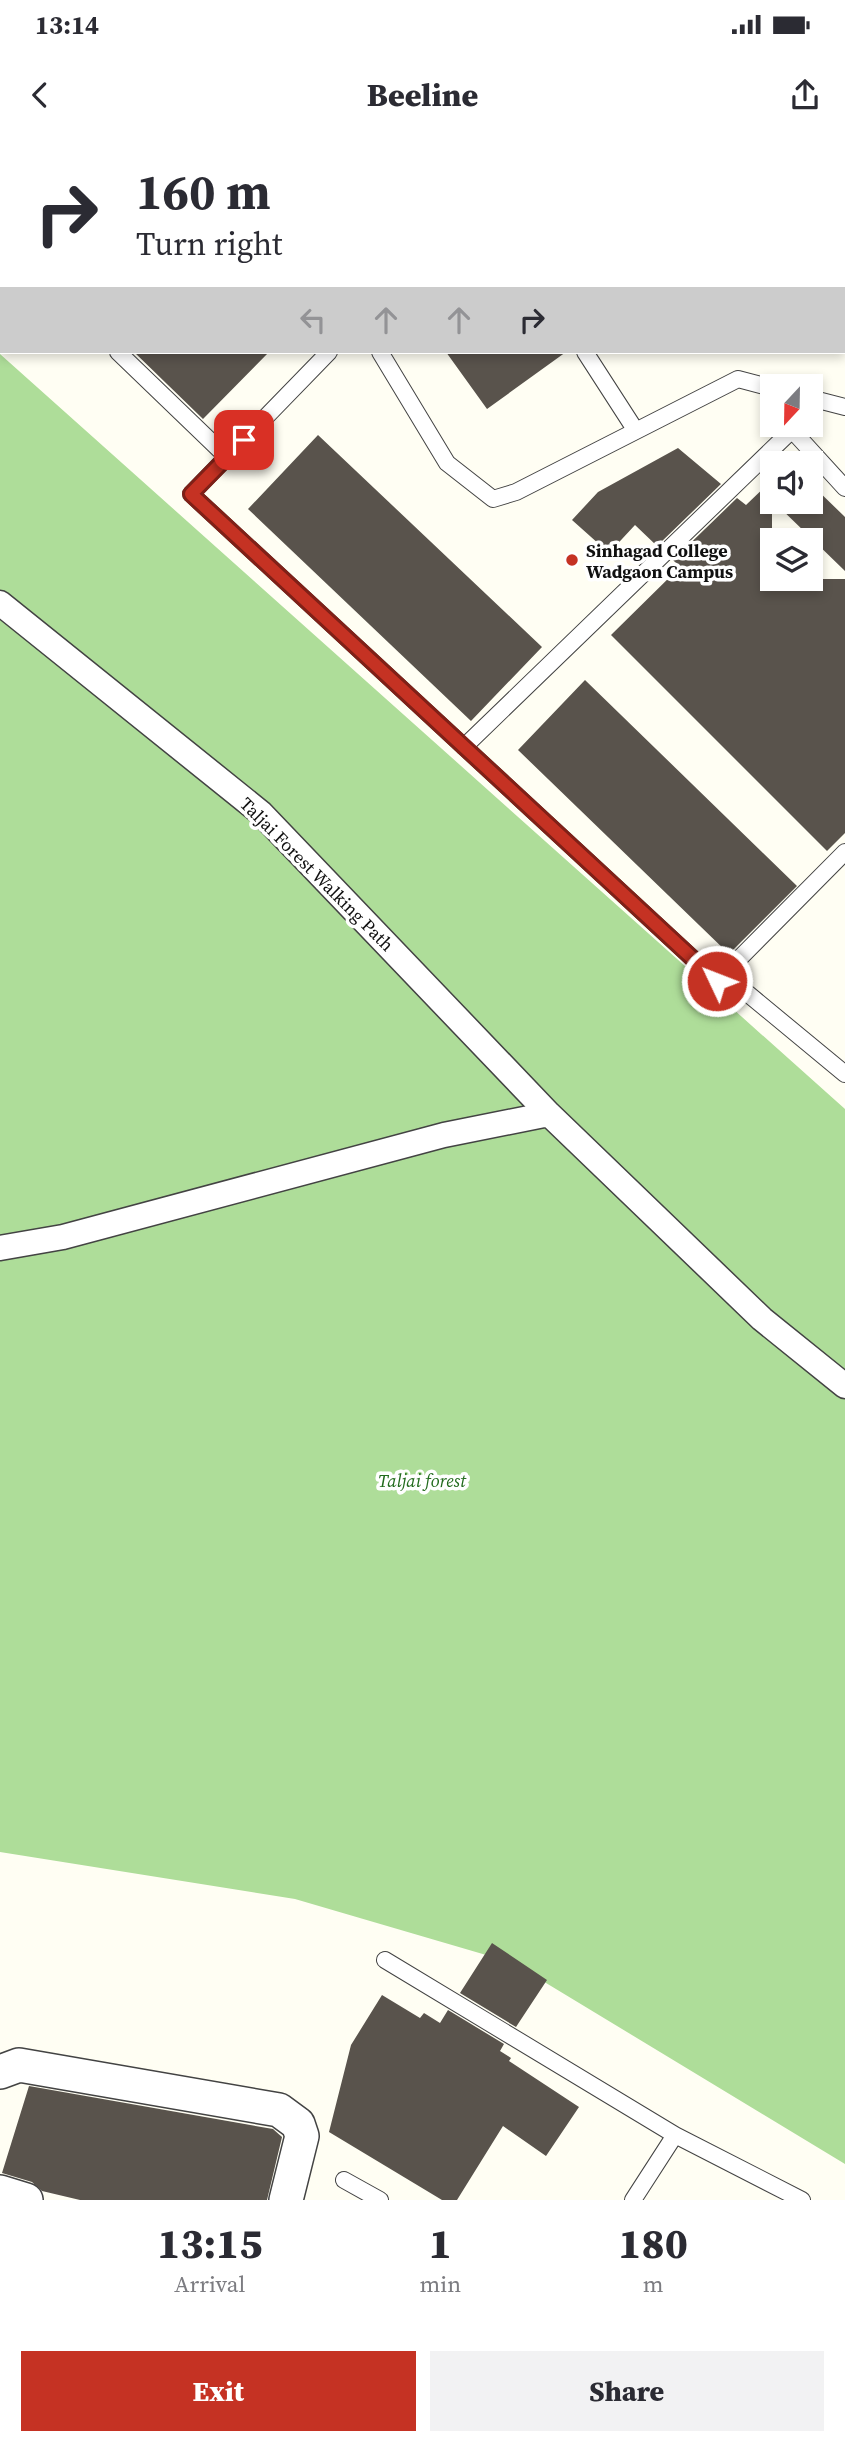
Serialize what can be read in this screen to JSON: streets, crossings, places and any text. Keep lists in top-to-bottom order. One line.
{"streets":{"street":["Taljai Forest Walking Path"]},"parks":["Taljai forest"],"places":["Sinhagad College Wadgaon Campus"],"north":"bottom","page":{"status":"13:14","header":"Beeline","turn":["160 m","Turn right"],"eta":["13:15","Arrival","1","min","180","m"],"buttons":["Exit","Share"]}}
